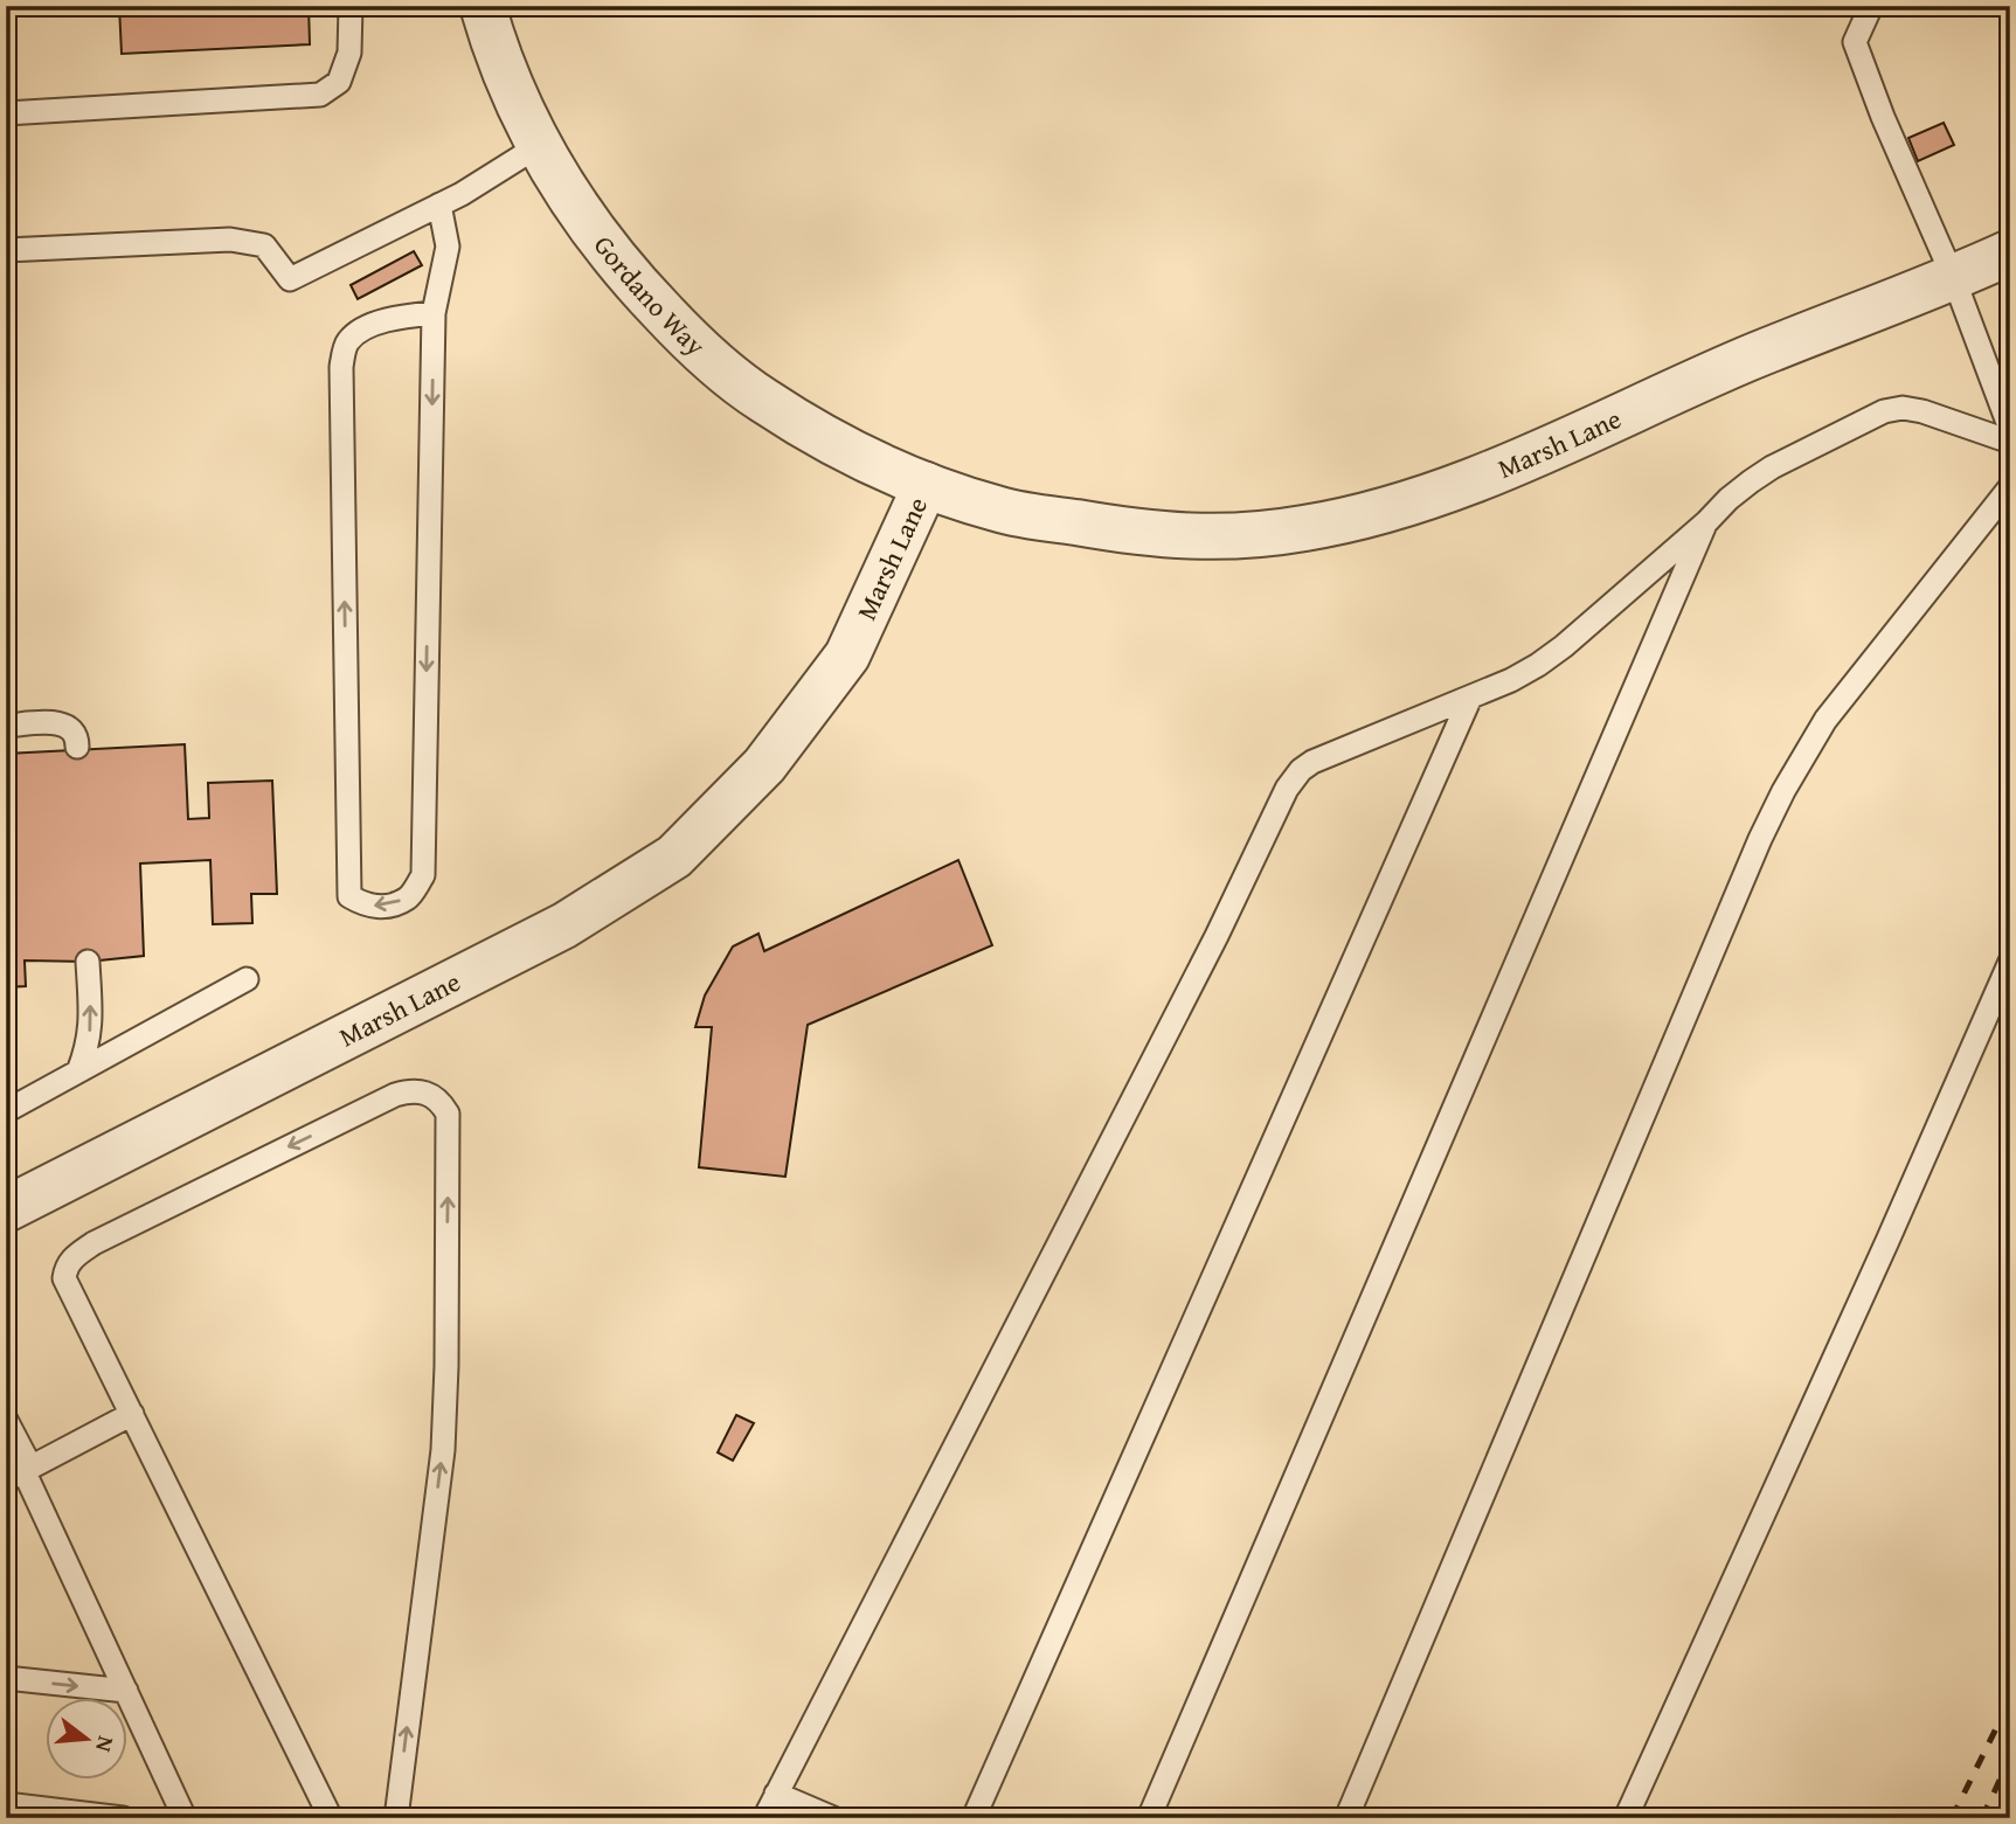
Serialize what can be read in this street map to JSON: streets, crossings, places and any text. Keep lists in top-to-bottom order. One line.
{"streets":{"street":["Gordano Way","Marsh Lane"]},"crossings":[["Gordano Way","Marsh Lane"]],"north":"right"}
